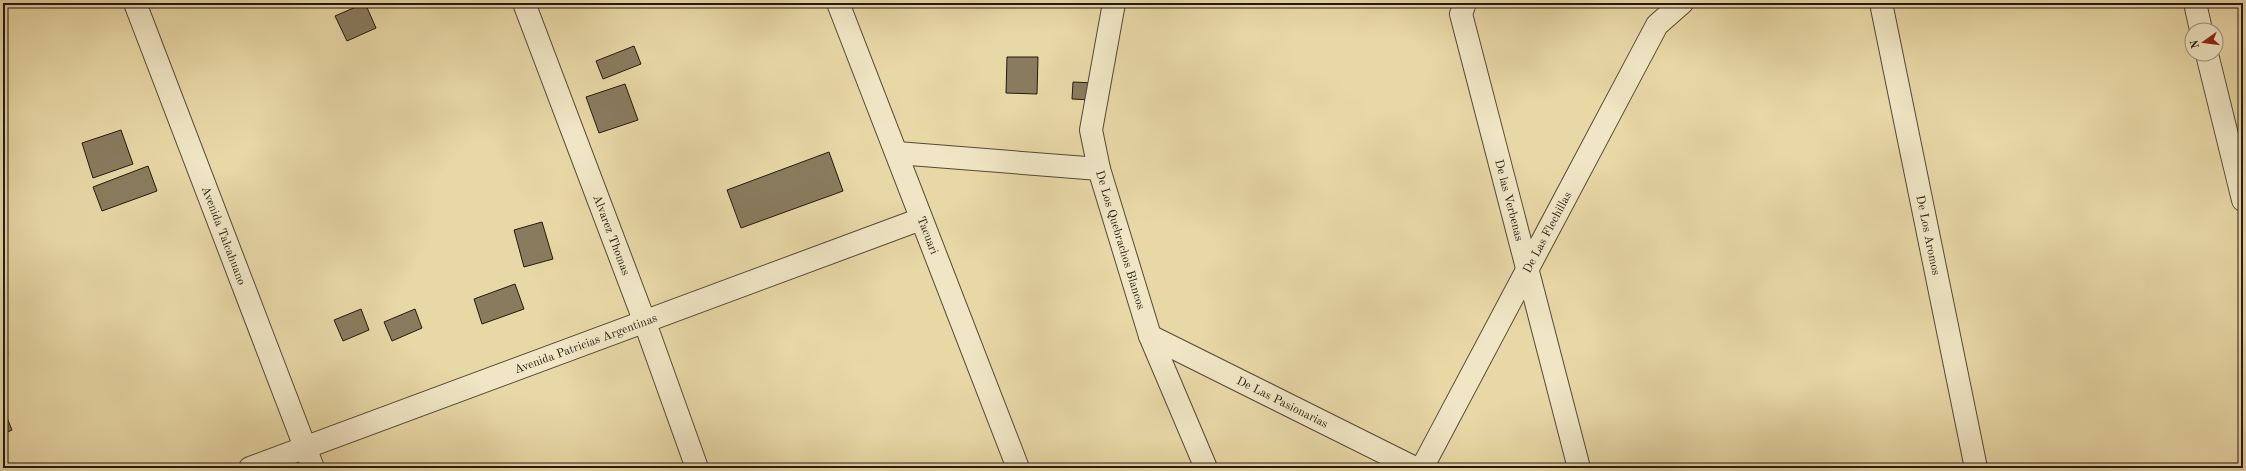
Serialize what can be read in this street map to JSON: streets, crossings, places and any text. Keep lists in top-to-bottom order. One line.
{"streets":{"street":["De las Verbenas","De Las Flechillas","Alvarez Thomas","De Los Aromos","Avenida Talcahuano","Tacuari","De Los Quebrachos Blancos","Avenida Patricias Argentinas","De Las Pasionarias"]},"crossings":[["De las Verbenas","De Las Flechillas"],["Alvarez Thomas","Avenida Patricias Argentinas"],["Avenida Talcahuano","Avenida Patricias Argentinas"],["Tacuari","Avenida Patricias Argentinas"],["De Los Quebrachos Blancos","De Las Pasionarias"]],"north":"left"}
